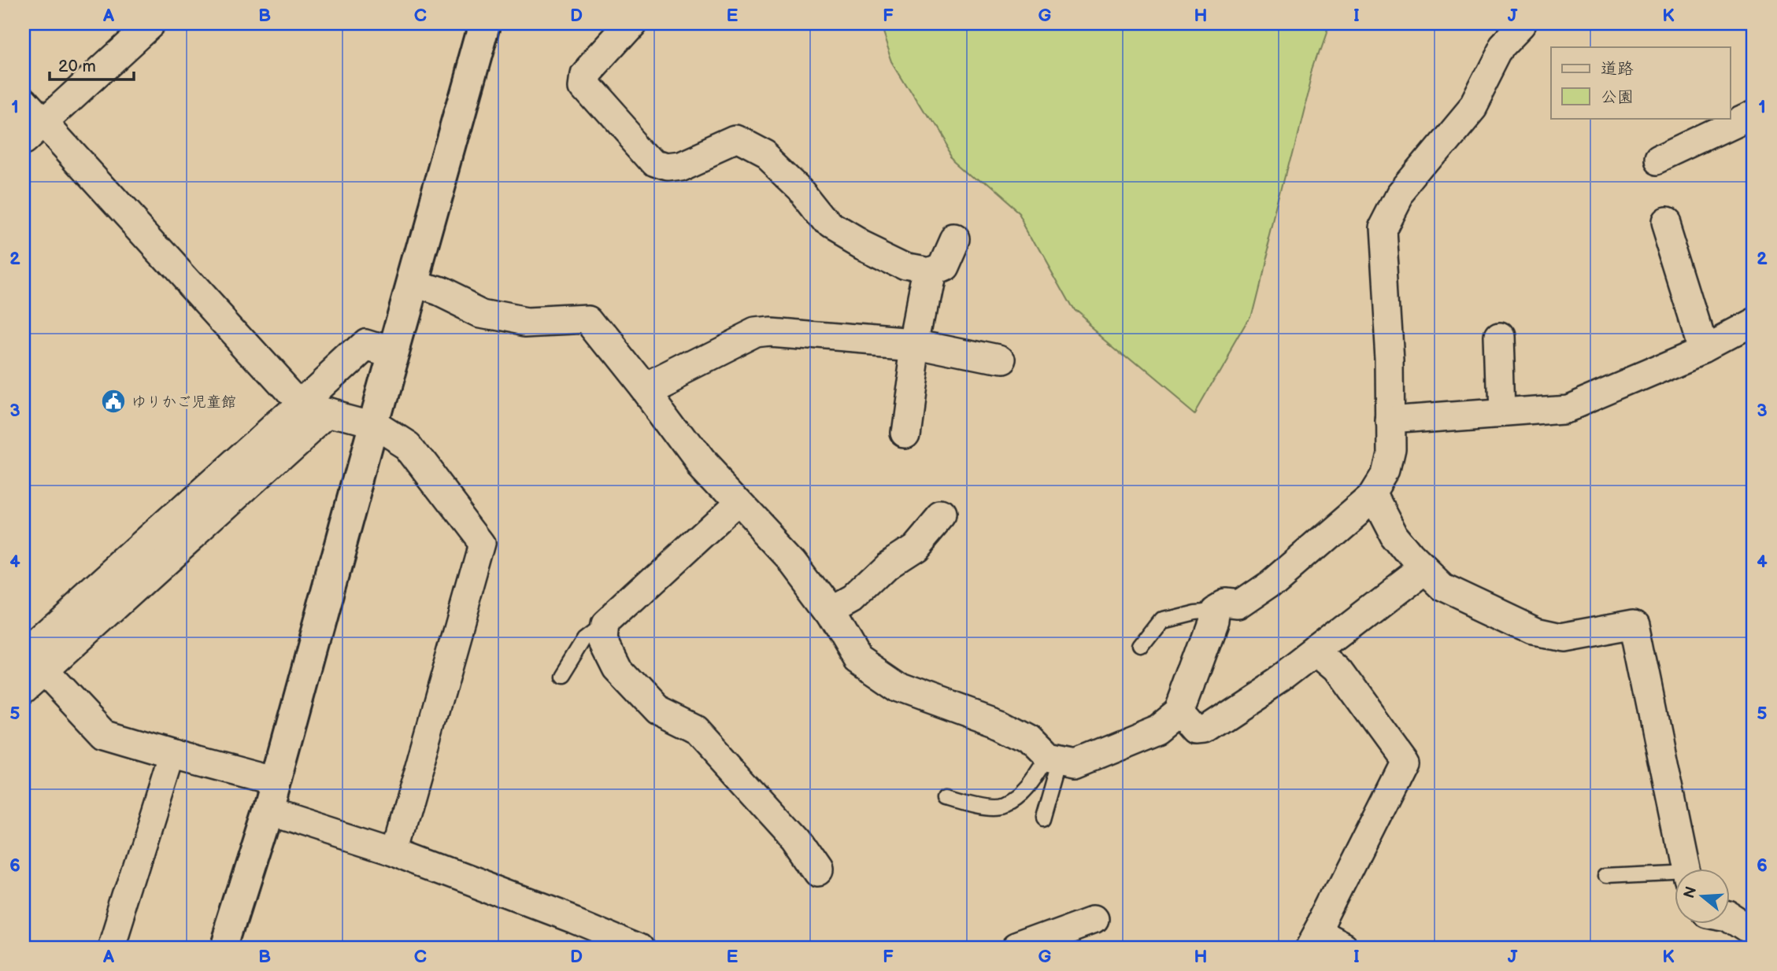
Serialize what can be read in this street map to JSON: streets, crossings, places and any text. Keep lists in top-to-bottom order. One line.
{"places":{"public building":["ゆりかご児童館"]},"legend":["道路","公園"],"scale_bar":"20 m","north":"left","grid":{"columns":["A","B","C","D","E","F","G","H","I","J","K"],"rows":["1","2","3","4","5","6"]}}
